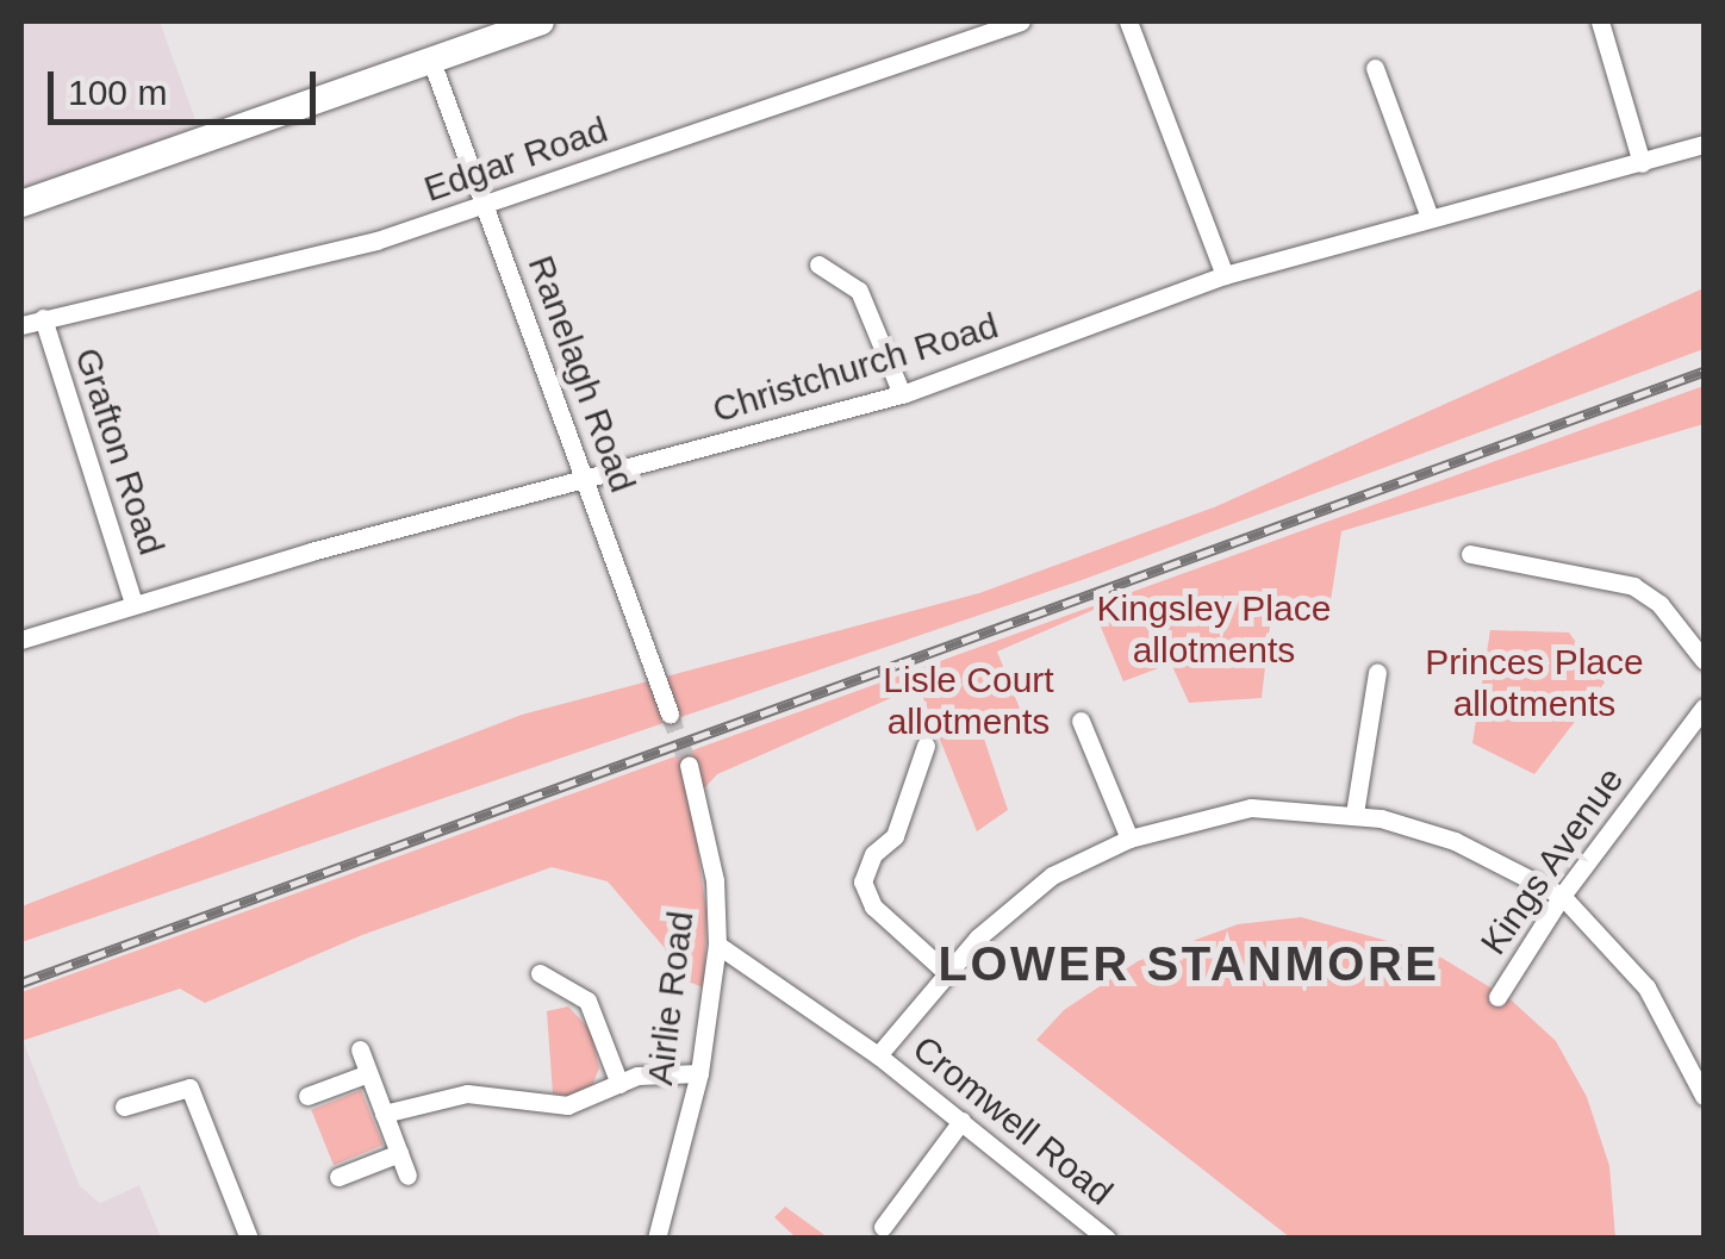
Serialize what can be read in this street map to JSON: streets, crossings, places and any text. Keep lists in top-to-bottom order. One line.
{"streets":{"street":["Edgar Road","Christchurch Road","Ranelagh Road","Grafton Road","Kings Avenue","Airlie Road","Cromwell Road"]},"crossings":[["Edgar Road","Ranelagh Road"],["Edgar Road","Grafton Road"],["Christchurch Road","Ranelagh Road"],["Christchurch Road","Grafton Road"],["Airlie Road","Cromwell Road"]],"districts":["LOWER STANMORE"],"parks":["Kingsley Place allotments","Princes Place allotments","Lisle Court allotments"],"scale_bar":"100 m"}
